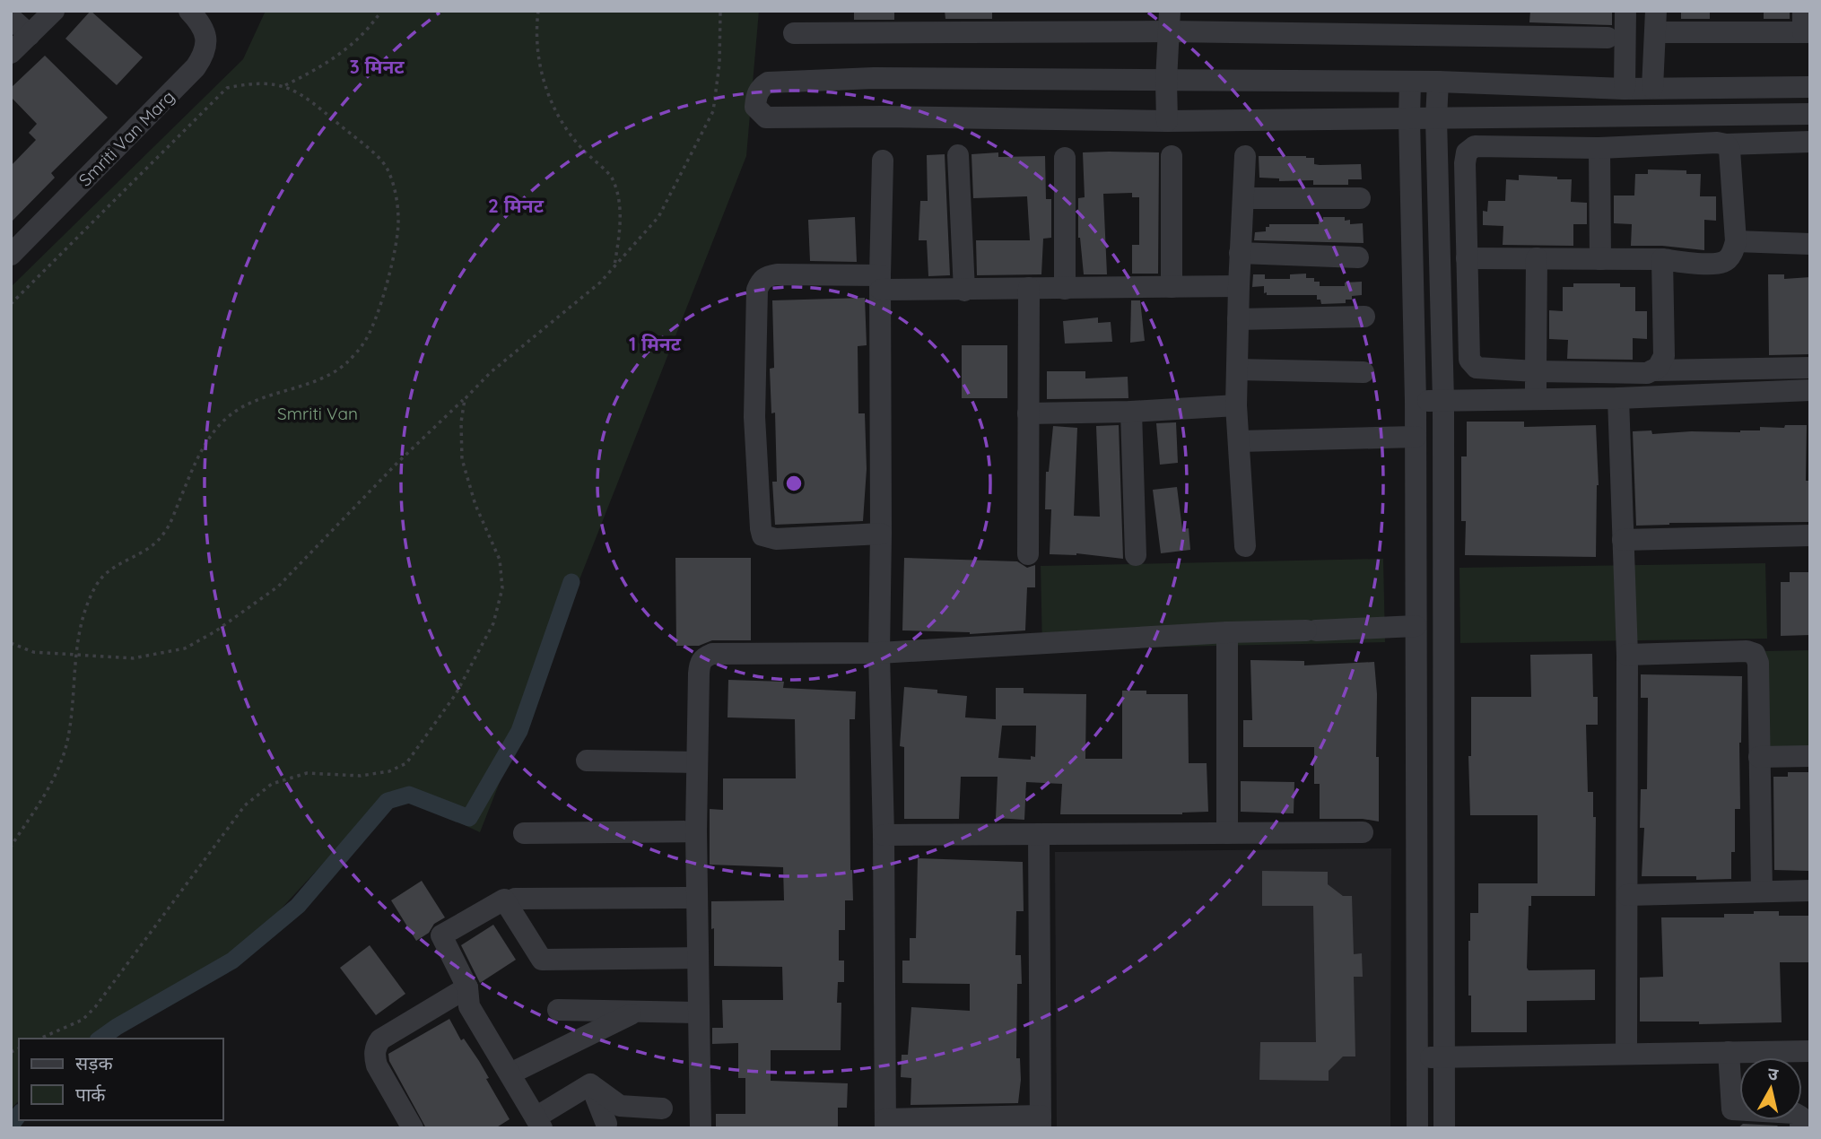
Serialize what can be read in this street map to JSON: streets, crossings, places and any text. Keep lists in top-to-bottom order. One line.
{"streets":{"street":["Smriti Van Marg"]},"parks":["Smriti Van"],"legend":["सड़क","पार्क"],"north":"top","rings":["3 मिनट","2 मिनट","1 मिनट"]}
